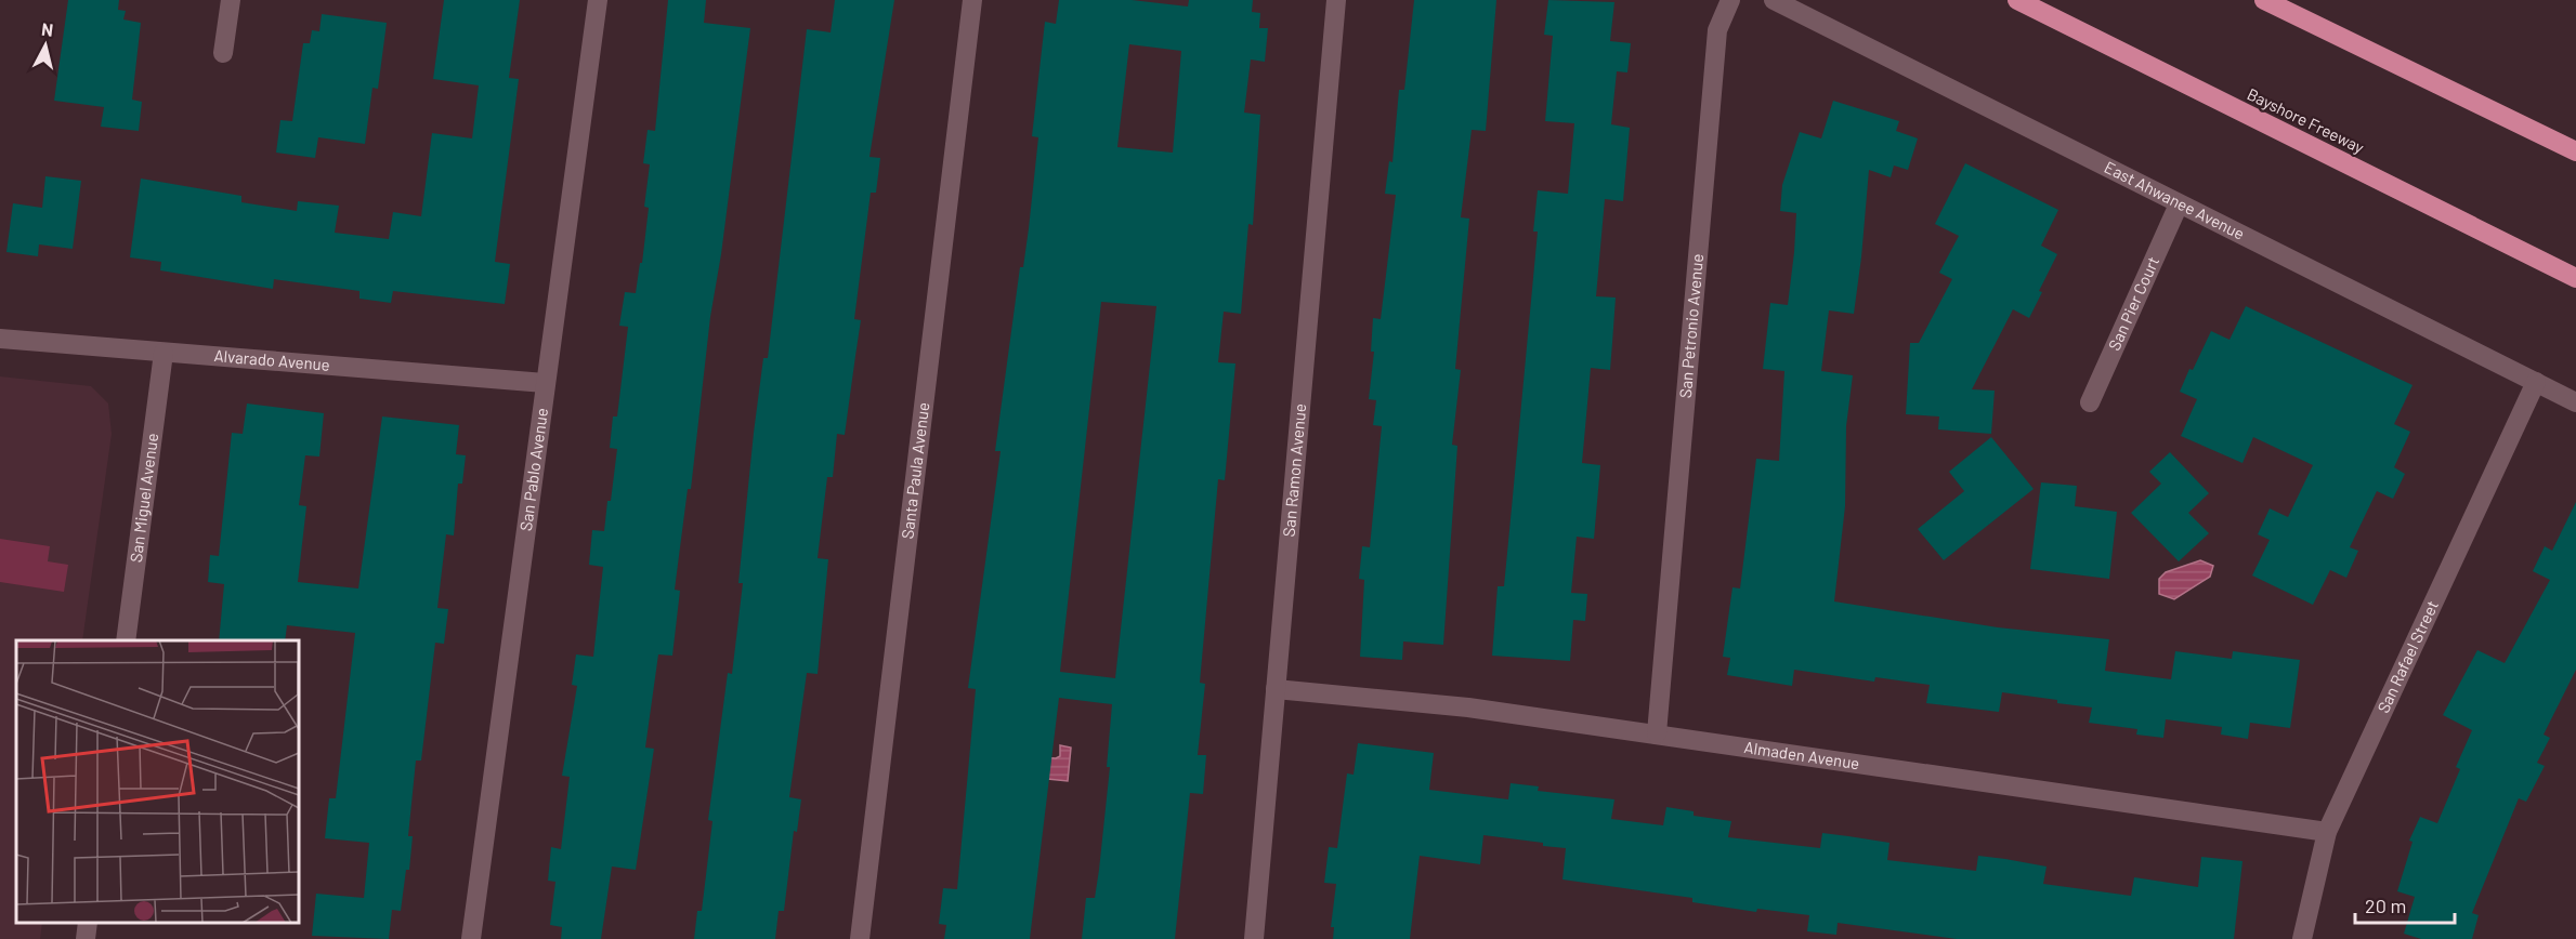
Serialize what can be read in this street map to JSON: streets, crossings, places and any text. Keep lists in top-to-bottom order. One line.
{"streets":{"highway":["Bayshore Freeway"],"street":["East Ahwanee Avenue","San Pier Court","San Petronio Avenue","Alvarado Avenue","San Pablo Avenue","Santa Paula Avenue","San Ramon Avenue","San Miguel Avenue","San Rafael Street","Almaden Avenue"]},"crossings":[["East Ahwanee Avenue","San Pier Court"],["East Ahwanee Avenue","San Rafael Street"],["San Petronio Avenue","Almaden Avenue"],["Alvarado Avenue","San Pablo Avenue"],["Alvarado Avenue","San Miguel Avenue"],["San Ramon Avenue","Almaden Avenue"],["San Rafael Street","Almaden Avenue"]],"scale_bar":"20 m","north":"top"}
